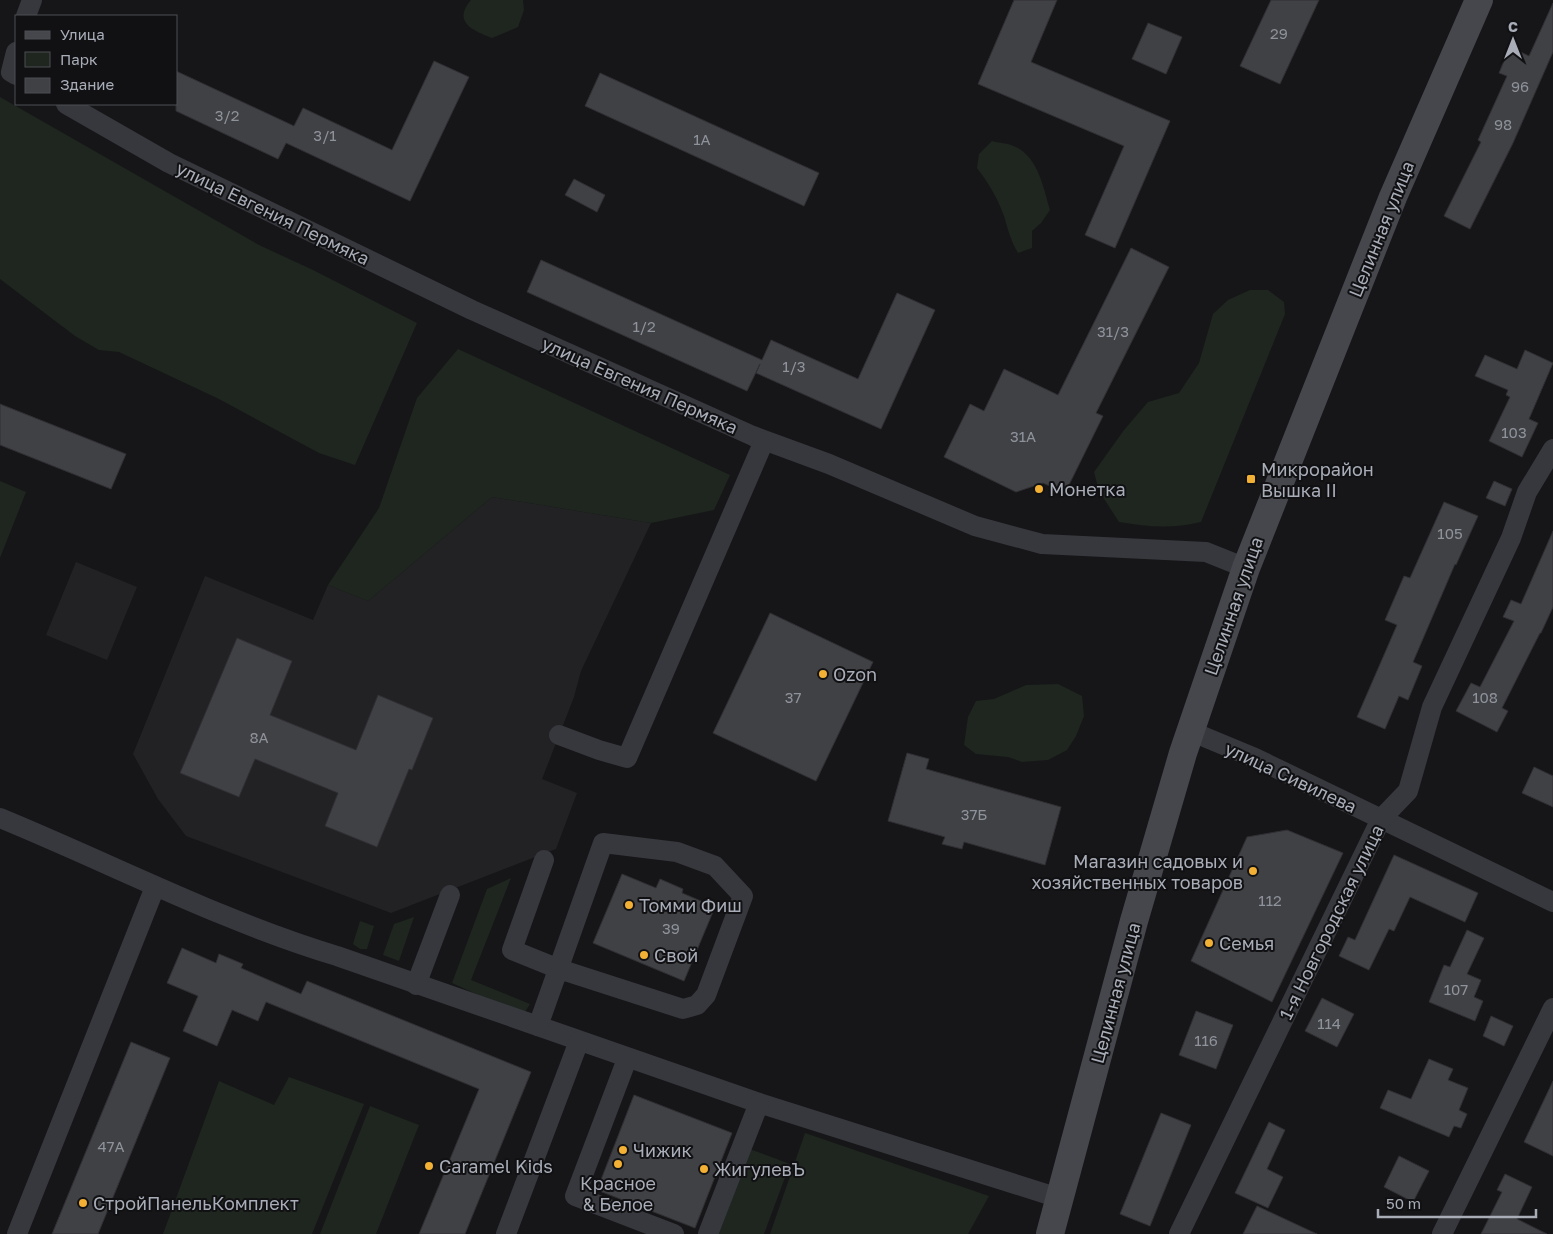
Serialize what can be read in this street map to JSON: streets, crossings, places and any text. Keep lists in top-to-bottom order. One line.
{"streets":{"main road":["Целинная улица"],"street":["улица Евгения Пермяка","улица Сивилева","1-я Новгородская улица"]},"crossings":[["улица Евгения Пермяка","Целинная улица"],["Целинная улица","улица Сивилева"],["улица Сивилева","1-я Новгородская улица"]],"places":{"transit":["Микрорайон Вышка II"],"other":["Монетка","Ozon","Магазин садовых и хозяйственных товаров","Томми Фиш","Семья","Свой","Чижик","Красное & Белое","Caramel Kids","ЖигулевЪ","СтройПанельКомплект"]},"house_numbers":["29","96","3/2","98","3/1","1А","1/2","31/3","1/3","103","31А","105","37","108","8А","37Б","112","39","107","114","116","47А"],"legend":["Улица","Парк","Здание"],"scale_bar":"50 m","north":"top"}
